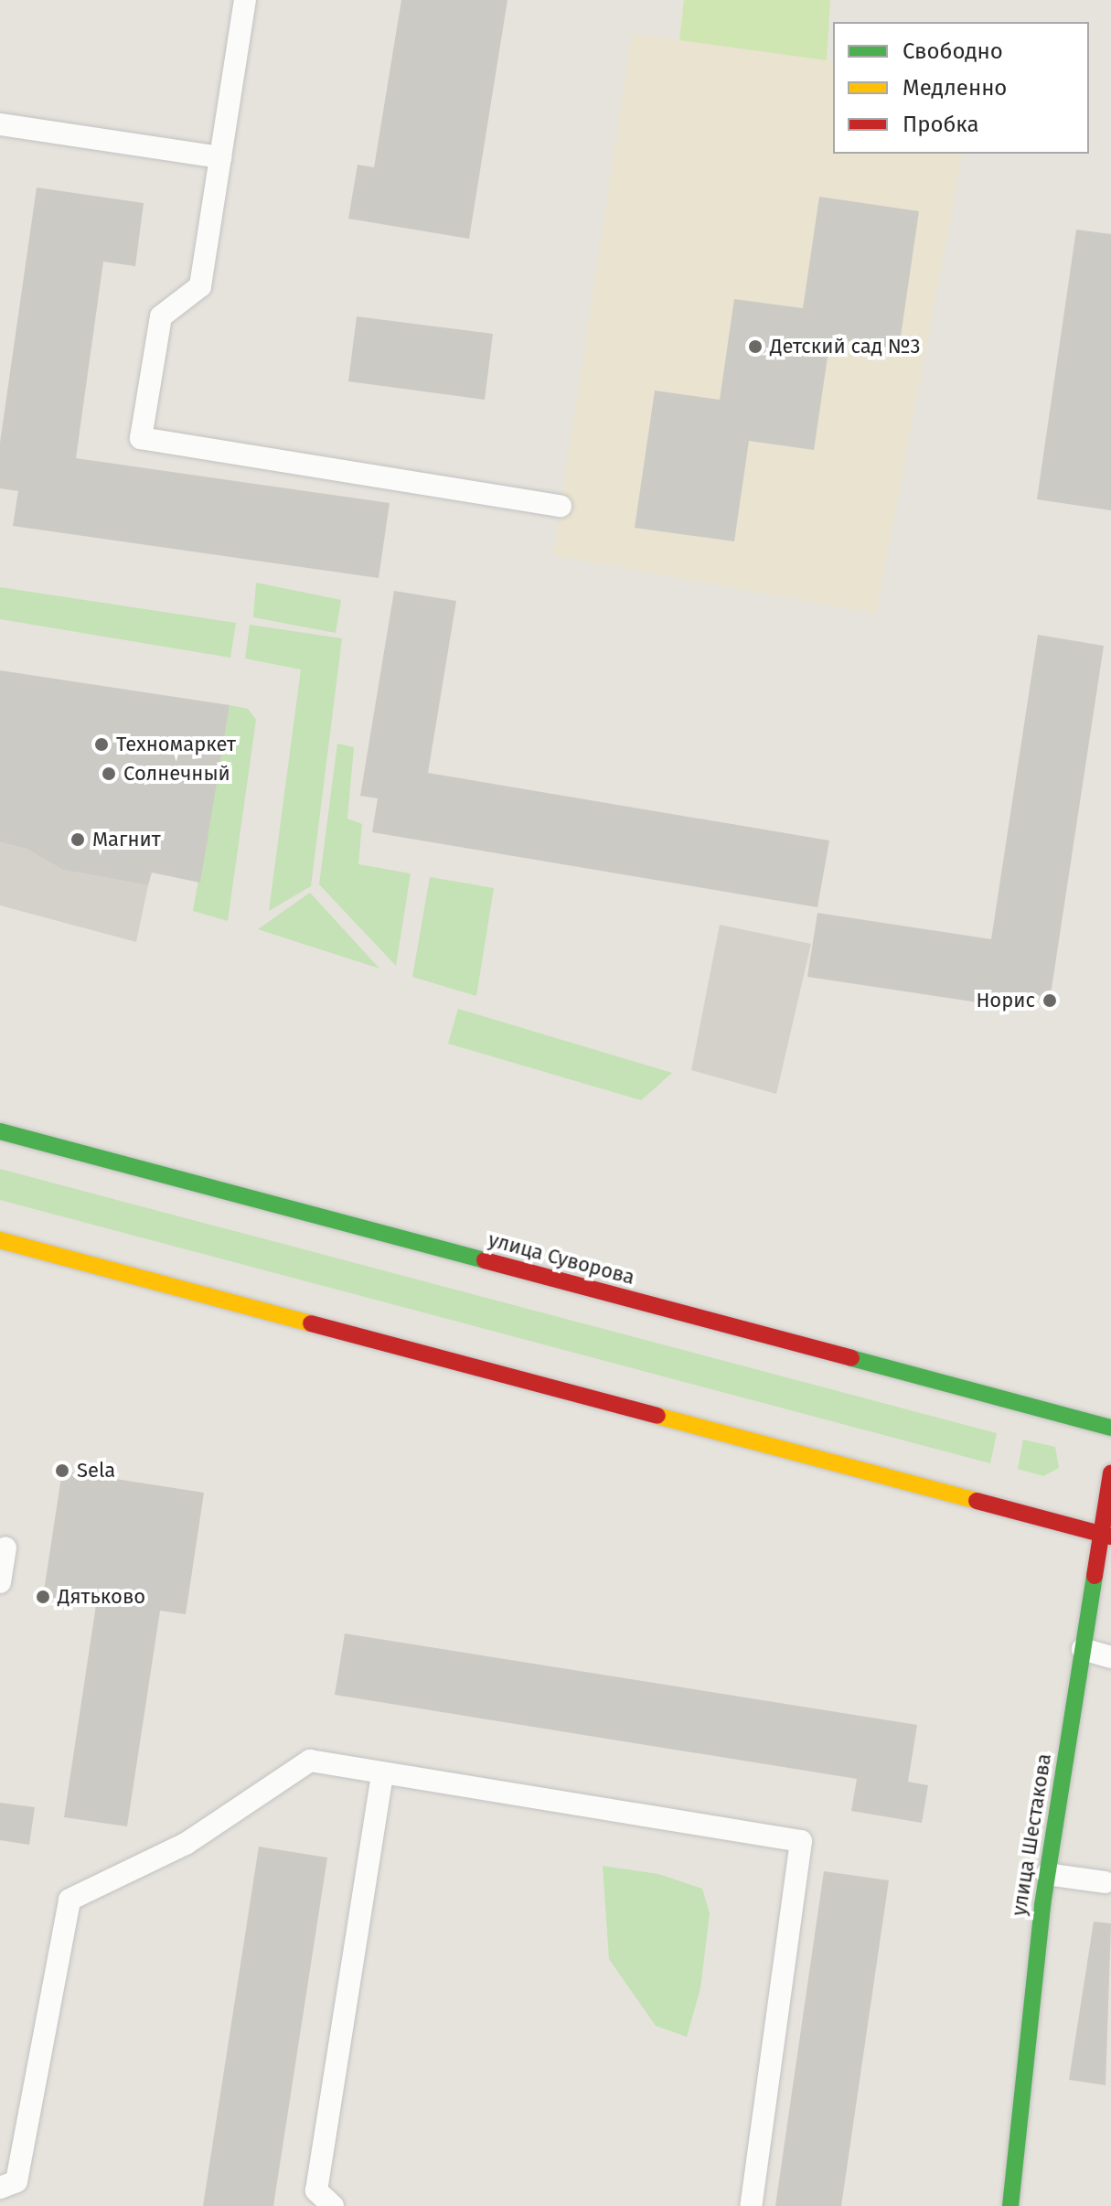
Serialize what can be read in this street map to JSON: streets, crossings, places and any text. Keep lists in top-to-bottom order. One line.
{"streets":{"main road":["улица Суворова","улица Шестакова"]},"places":["Детский сад №3","Техномаркет","Солнечный","Магнит","Норис","Sela","Дятьково"],"legend":["Свободно","Медленно","Пробка"]}
